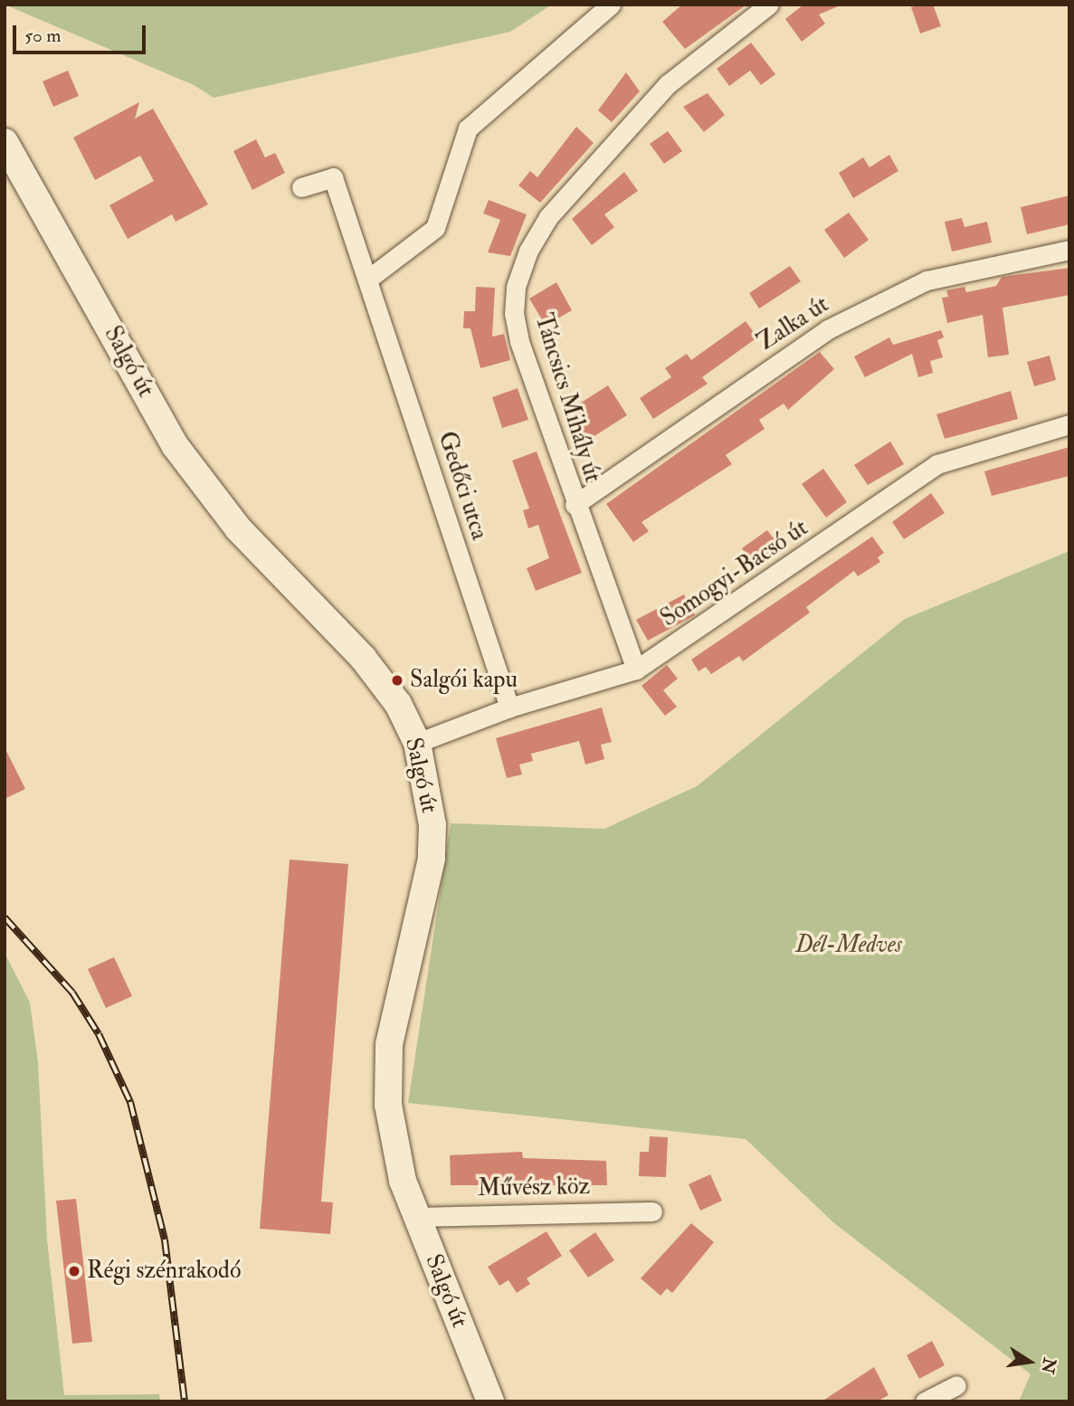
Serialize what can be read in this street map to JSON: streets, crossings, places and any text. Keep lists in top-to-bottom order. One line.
{"streets":{"main road":["Salgó út"],"street":["Zalka út","Táncsics Mihály út","Gedőci utca","Somogyi-Bacsó út","Művész köz"]},"crossings":[["Zalka út","Táncsics Mihály út"],["Salgó út","Somogyi-Bacsó út"],["Salgó út","Művész köz"],["Táncsics Mihály út","Somogyi-Bacsó út"],["Gedőci utca","Somogyi-Bacsó út"]],"parks":["Dél-Medves"],"places":["Salgói kapu","Régi szénrakodó"],"scale_bar":"50 m","north":"right"}
